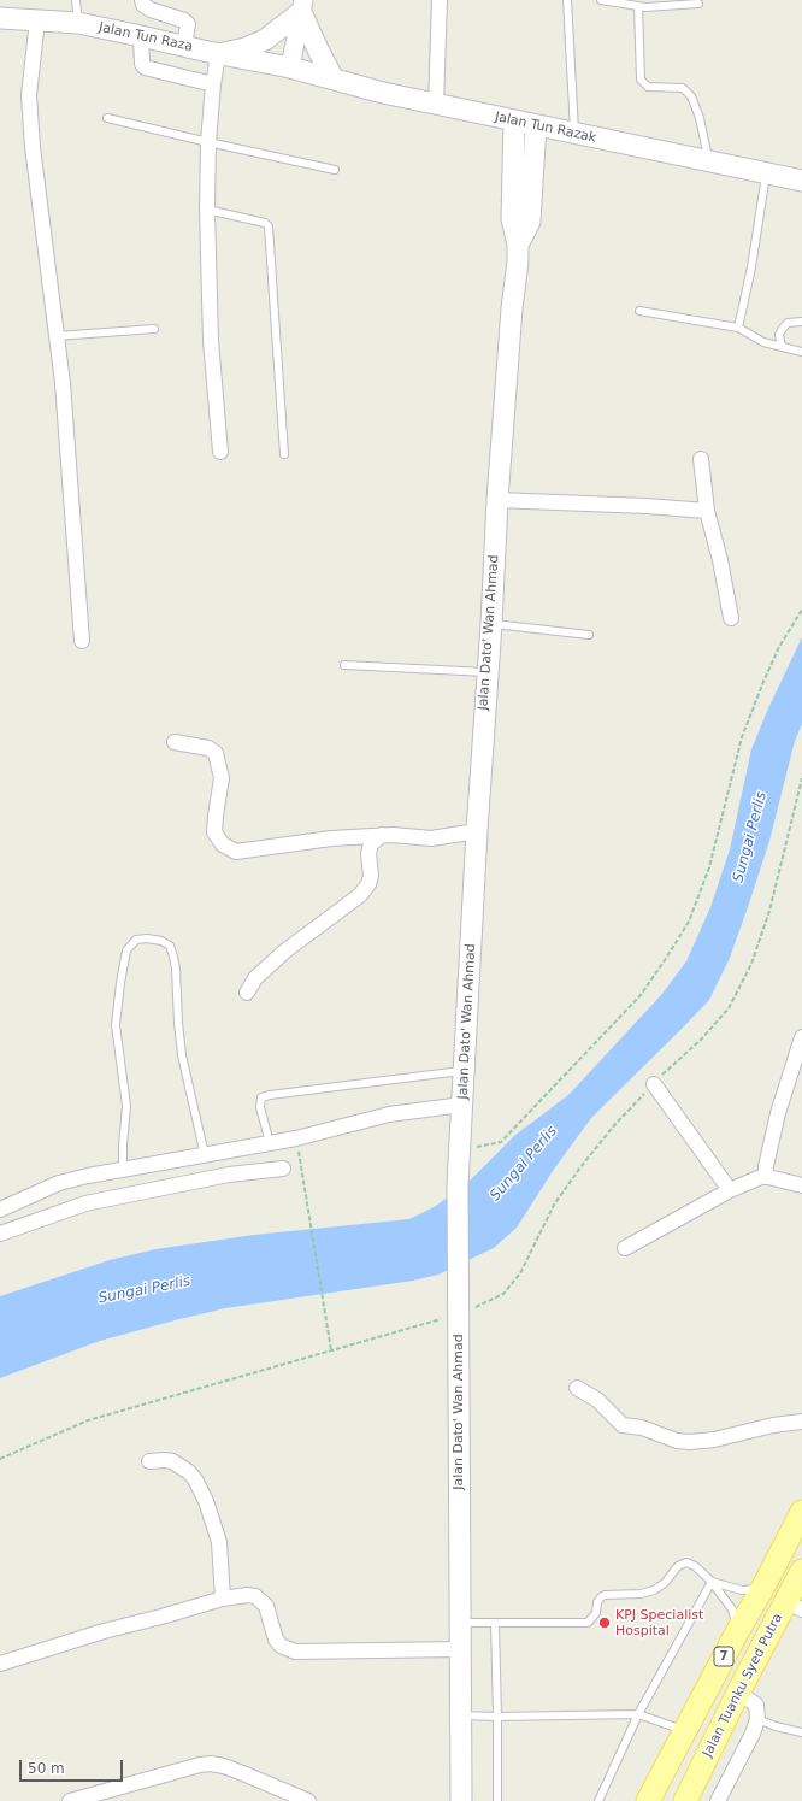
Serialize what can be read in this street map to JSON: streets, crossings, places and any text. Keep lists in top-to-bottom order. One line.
{"streets":{"main road":["Jalan Tun Raza","Jalan Tun Razak","Jalan Dato' Wan Ahmad","7","Jalan Tuanku Syed Putra"]},"crossings":[["Jalan Tun Raza","Jalan Tun Razak"]],"water":["Sungai Perlis"],"places":["KPJ Specialist Hospital"],"scale_bar":"50 m"}
